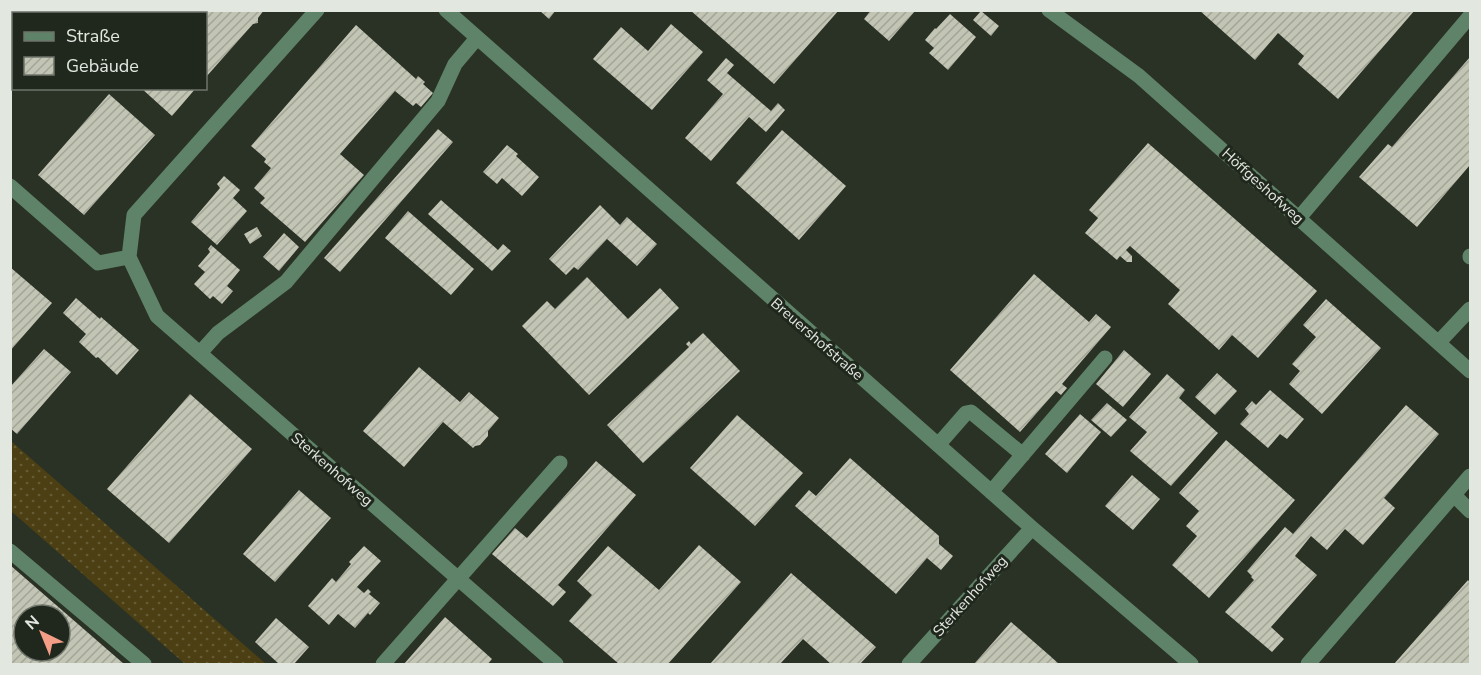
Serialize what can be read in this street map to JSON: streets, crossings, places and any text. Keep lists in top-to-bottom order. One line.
{"streets":{"street":["Höffgeshofweg","Breuershofstraße","Sterkenhofweg"]},"crossings":[["Breuershofstraße","Sterkenhofweg"]],"legend":["Straße","Gebäude"],"north":"top left"}
